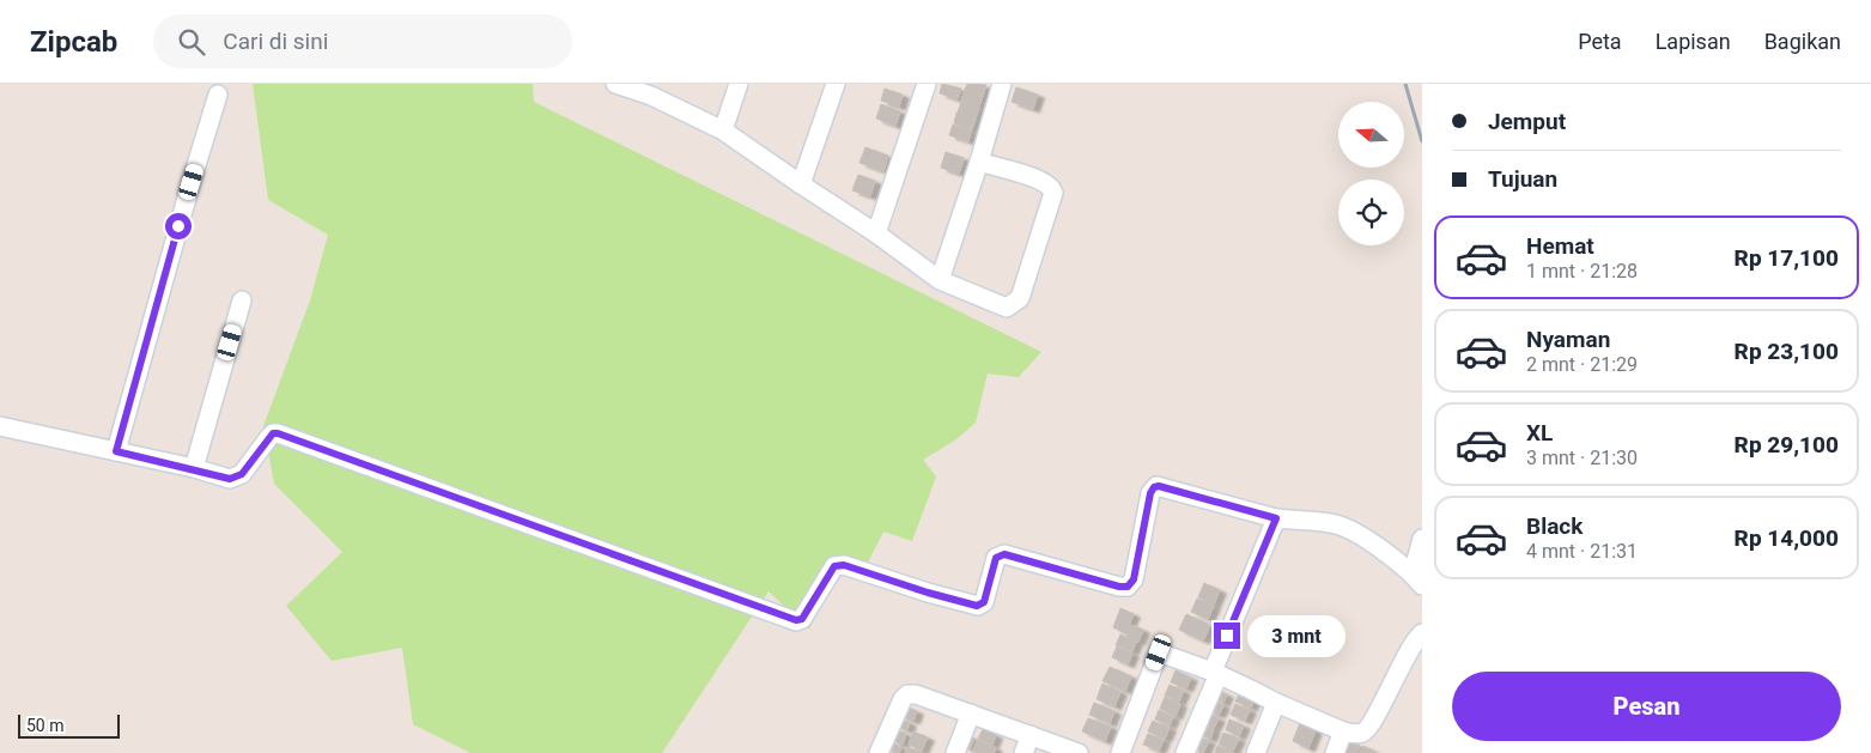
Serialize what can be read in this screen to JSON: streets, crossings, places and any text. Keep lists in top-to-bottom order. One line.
{"scale_bar":"50 m","north":"left","page":{"header":"Zipcab","search":"Cari di sini","nav":["Peta","Lapisan","Bagikan"],"banner":["Jemput","Tujuan"],"list":[{"name":"Hemat","note":"1 mnt · 21:28","value":"Rp 17,100"},{"name":"Nyaman","note":"2 mnt · 21:29","value":"Rp 23,100"},{"name":"XL","note":"3 mnt · 21:30","value":"Rp 29,100"},{"name":"Black","note":"4 mnt · 21:31","value":"Rp 14,000"}],"bubble":"3 mnt","buttons":"Pesan","scale":"50 m"}}
